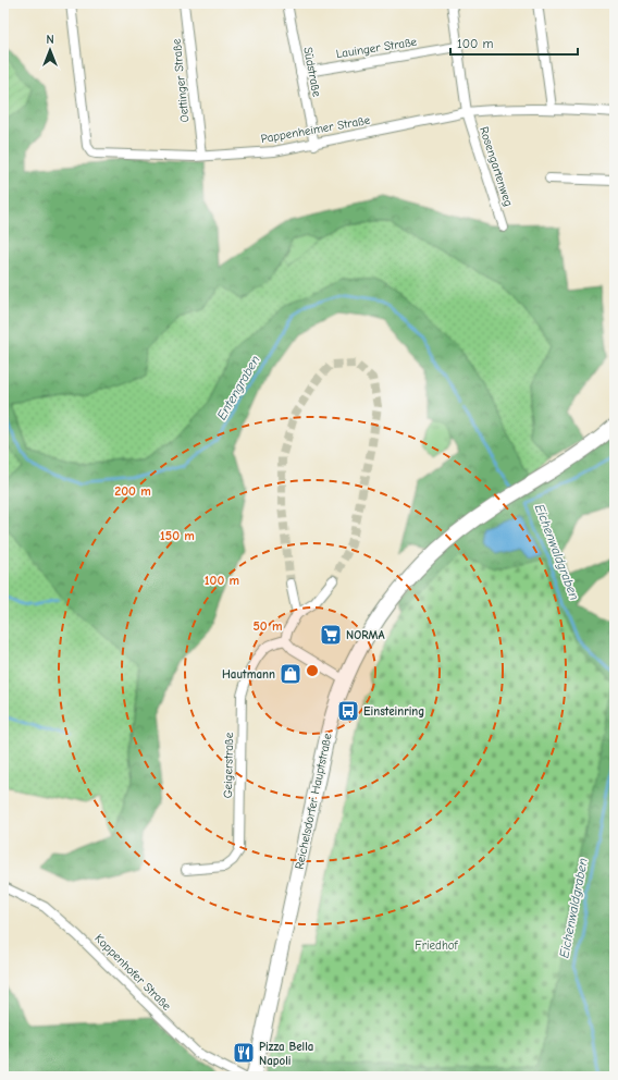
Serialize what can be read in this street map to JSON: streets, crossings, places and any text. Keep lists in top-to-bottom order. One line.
{"streets":{"main road":["Reichelsdorfer Hauptstraße"],"street":["Lauinger Straße","Südstraße","Oettinger Straße","Pappenheimer Straße","Rosengartenweg","Geigerstraße","Koppenhofer Straße"]},"crossings":[["Lauinger Straße","Südstraße"],["Lauinger Straße","Rosengartenweg"],["Südstraße","Pappenheimer Straße"],["Oettinger Straße","Pappenheimer Straße"],["Pappenheimer Straße","Rosengartenweg"]],"water":["Entengraben","Eichenwaldgraben"],"parks":["Friedhof"],"places":{"supermarket":["NORMA"],"shop":["Hautmann"],"bus stop":["Einsteinring"],"restaurant":["Pizza Bella Napoli"]},"scale_bar":"100 m","north":"top","rings":["200 m","150 m","100 m","50 m"]}
